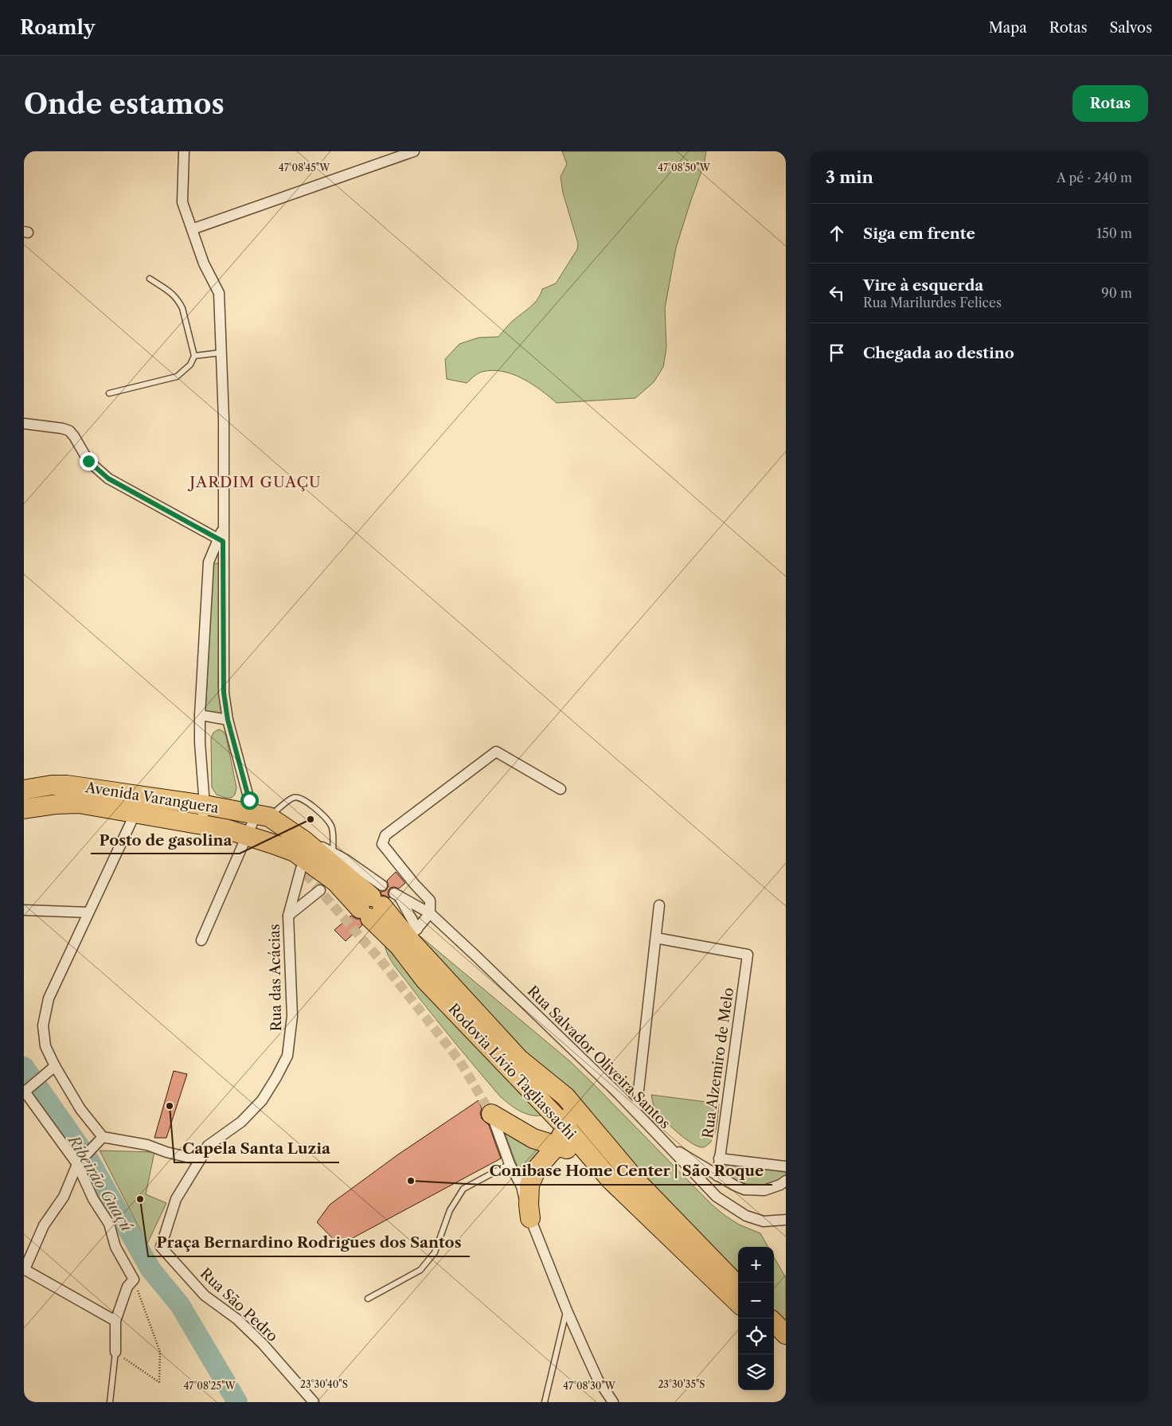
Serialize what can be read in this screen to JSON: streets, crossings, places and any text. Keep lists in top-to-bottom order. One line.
{"streets":{"highway":["Avenida Varanguera","Rodovia Lívio Tagliassachi"],"street":["Rua das Acácias","Rua Salvador Oliveira Santos","Rua Alzemiro de Melo","Rua São Pedro"]},"crossings":[["Avenida Varanguera","Rua Salvador Oliveira Santos"],["Avenida Varanguera","Rodovia Lívio Tagliassachi"],["Rua das Acácias","Rua São Pedro"],["Rua Salvador Oliveira Santos","Rodovia Lívio Tagliassachi"]],"districts":["JARDIM GUAÇU"],"water":["Ribeirão Guaçú"],"places":["Posto de gasolina","Capela Santa Luzia","Conibase Home Center | São Roque","Praça Bernardino Rodrigues dos Santos"],"page":{"header":"Roamly","nav":["Mapa","Rotas","Salvos"],"buttons":"Rotas","title":"Onde estamos","heading":["3 min","A pé · 240 m"],"list":[["Siga em frente","150 m"],["Vire à esquerda","Rua Marilurdes Felices","90 m"],"Chegada ao destino"],"map_buttons":["+","−"]},"coordinates":["47°08'45\"W","47°08'50\"W","23°30'40\"S","23°30'35\"S","47°08'25\"W","47°08'30\"W"]}
